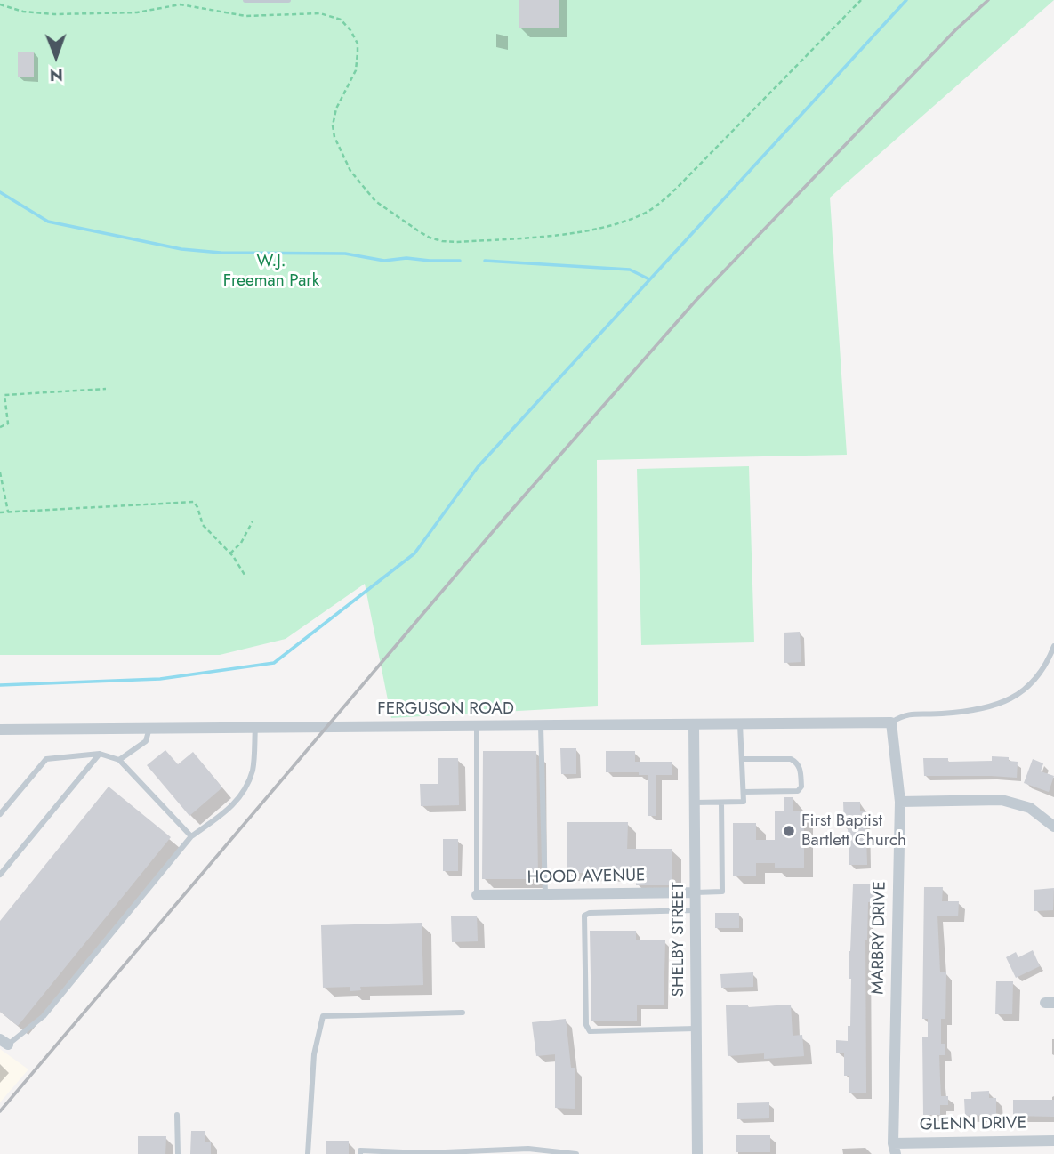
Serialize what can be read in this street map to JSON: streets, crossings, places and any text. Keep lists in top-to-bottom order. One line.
{"streets":{"street":["FERGUSON ROAD","HOOD AVENUE","MARBRY DRIVE","SHELBY STREET","GLENN DRIVE"]},"crossings":[["FERGUSON ROAD","MARBRY DRIVE"],["FERGUSON ROAD","SHELBY STREET"],["HOOD AVENUE","SHELBY STREET"],["MARBRY DRIVE","GLENN DRIVE"]],"parks":["W.J. Freeman Park"],"places":["First Baptist Bartlett Church"],"north":"bottom"}
